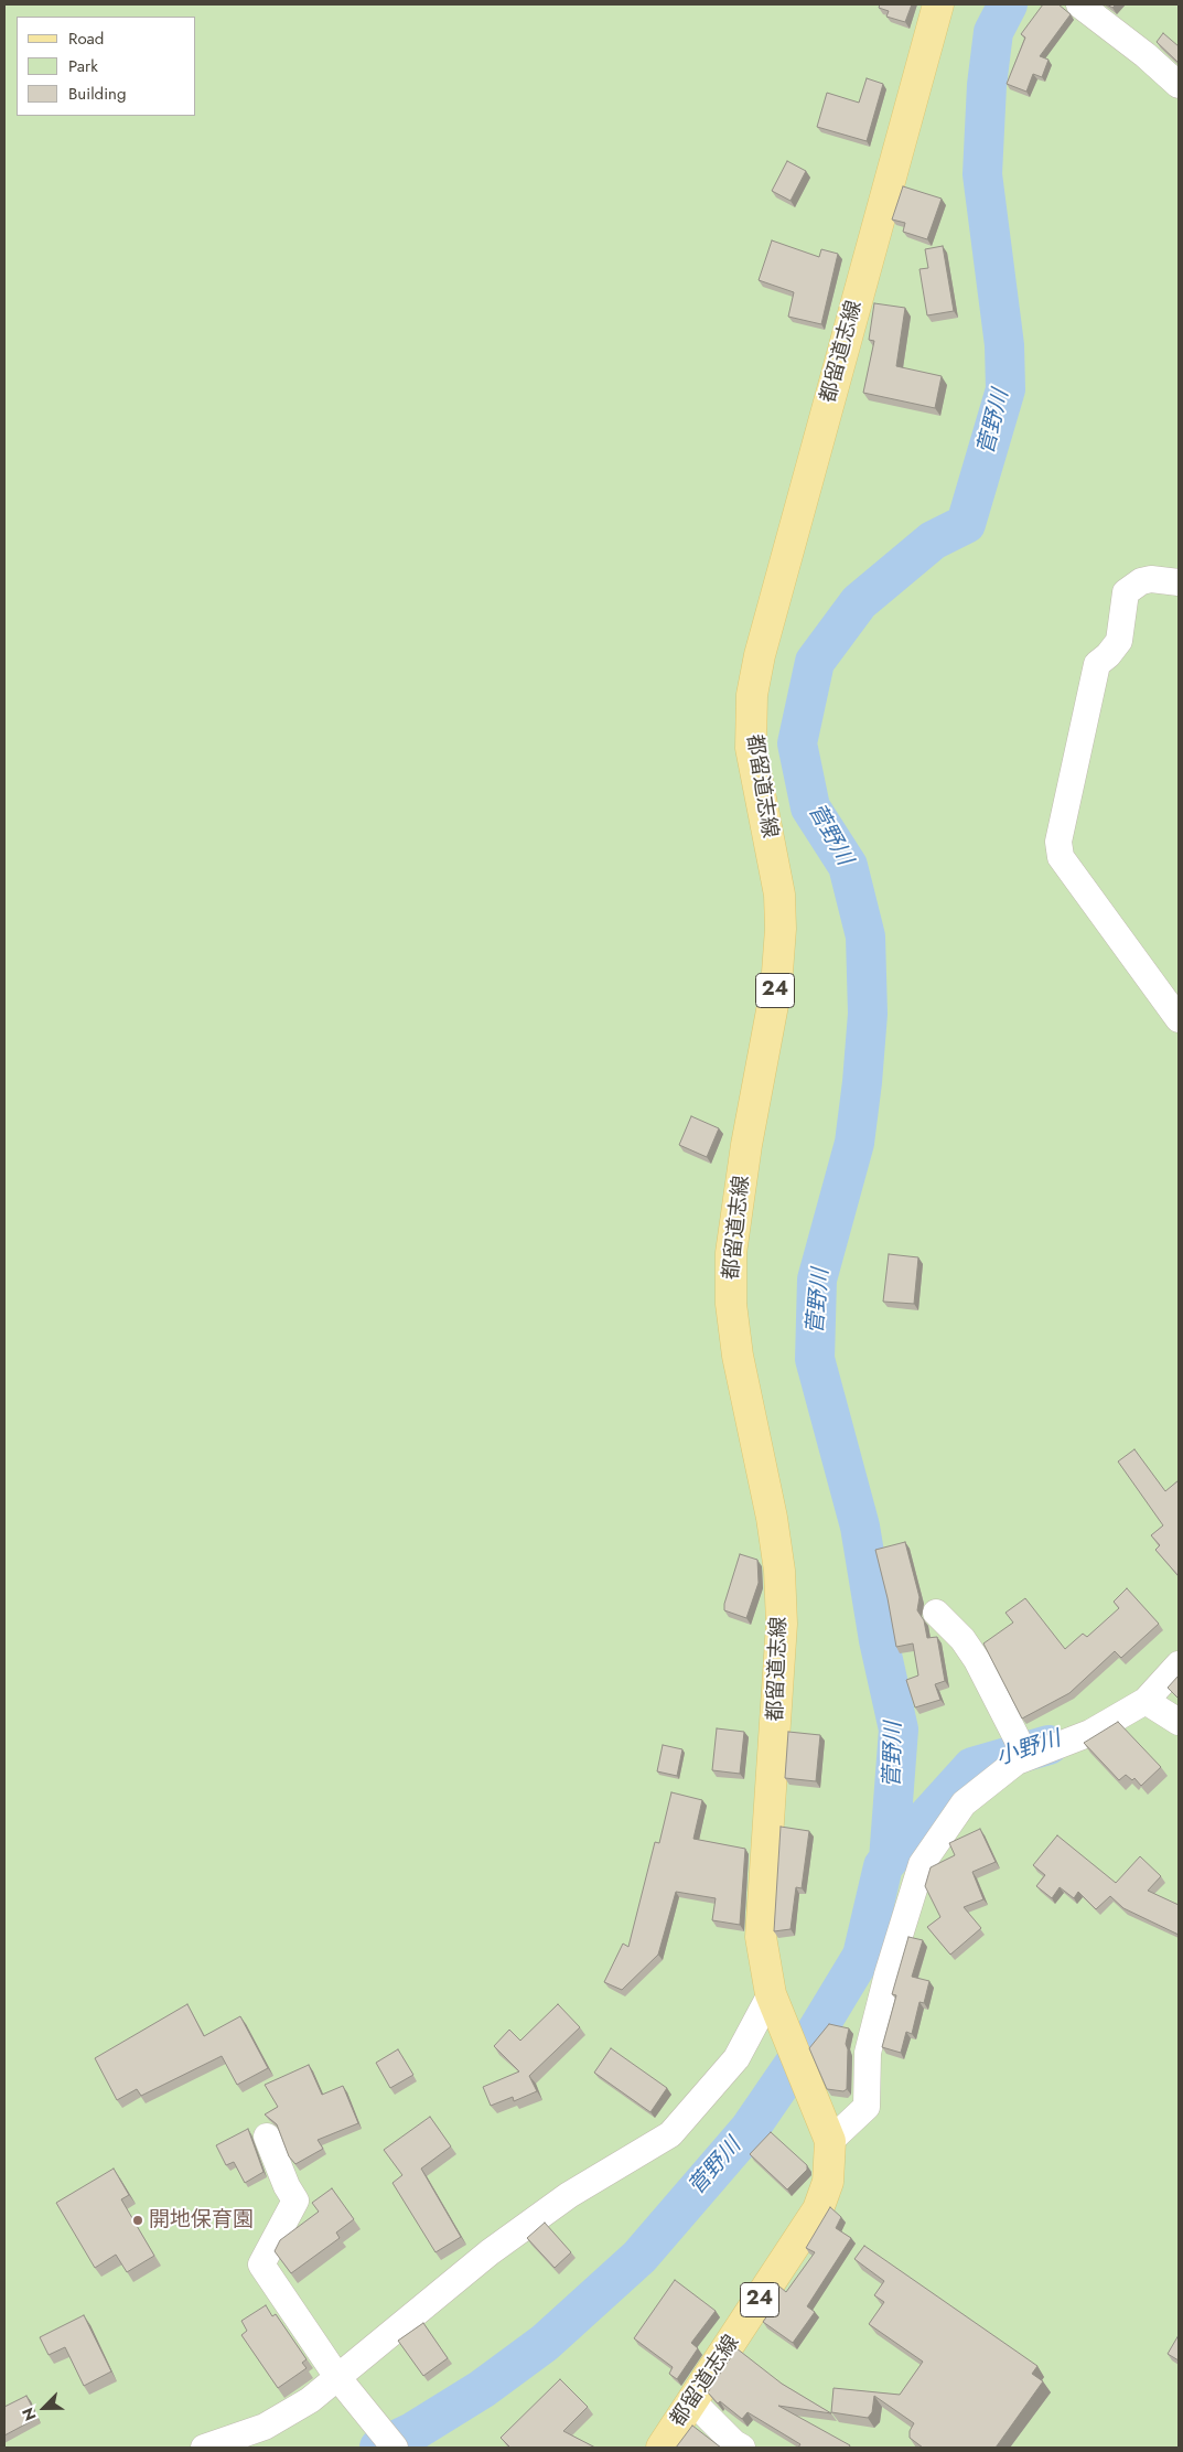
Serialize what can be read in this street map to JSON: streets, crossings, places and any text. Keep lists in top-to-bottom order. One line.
{"streets":{"main road":["都留道志線","24"]},"water":["菅野川","小野川"],"places":["開地保育園"],"legend":["Road","Park","Building"],"north":"bottom left"}
